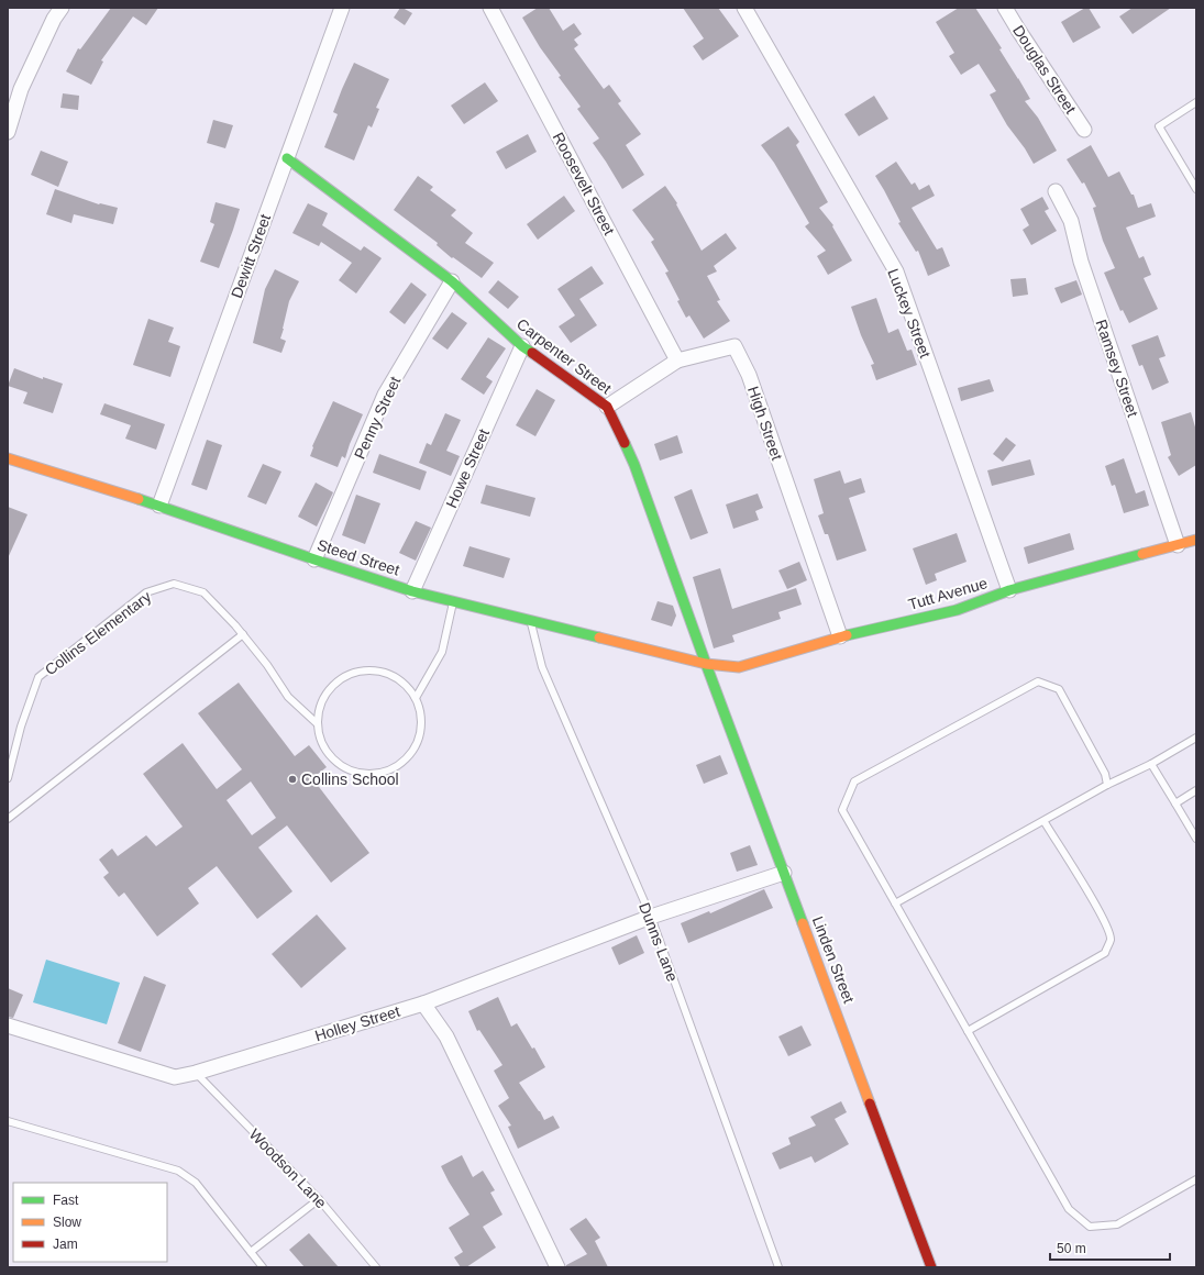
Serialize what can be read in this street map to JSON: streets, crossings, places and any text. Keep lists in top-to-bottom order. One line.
{"streets":{"street":["Douglas Street","Roosevelt Street","Dewitt Street","Luckey Street","Carpenter Street","Ramsey Street","Penny Street","High Street","Howe Street","Steed Street","Tutt Avenue","Linden Street","Holley Street"],"lane":["Collins Elementary","Dunns Lane","Woodson Lane"]},"crossings":[["Roosevelt Street","High Street"],["Dewitt Street","Carpenter Street"],["Dewitt Street","Steed Street"],["Luckey Street","Tutt Avenue"],["Carpenter Street","Penny Street"],["Carpenter Street","High Street"],["Carpenter Street","Howe Street"],["Carpenter Street","Steed Street"],["Carpenter Street","Tutt Avenue"],["Carpenter Street","Linden Street"],["Ramsey Street","Tutt Avenue"],["Penny Street","Steed Street"],["High Street","Tutt Avenue"],["Howe Street","Steed Street"],["Steed Street","Tutt Avenue"],["Steed Street","Dunns Lane"],["Steed Street","Linden Street"],["Tutt Avenue","Linden Street"],["Dunns Lane","Holley Street"],["Linden Street","Holley Street"],["Holley Street","Woodson Lane"]],"places":["Collins School"],"legend":["Fast","Slow","Jam"],"scale_bar":"50 m"}
